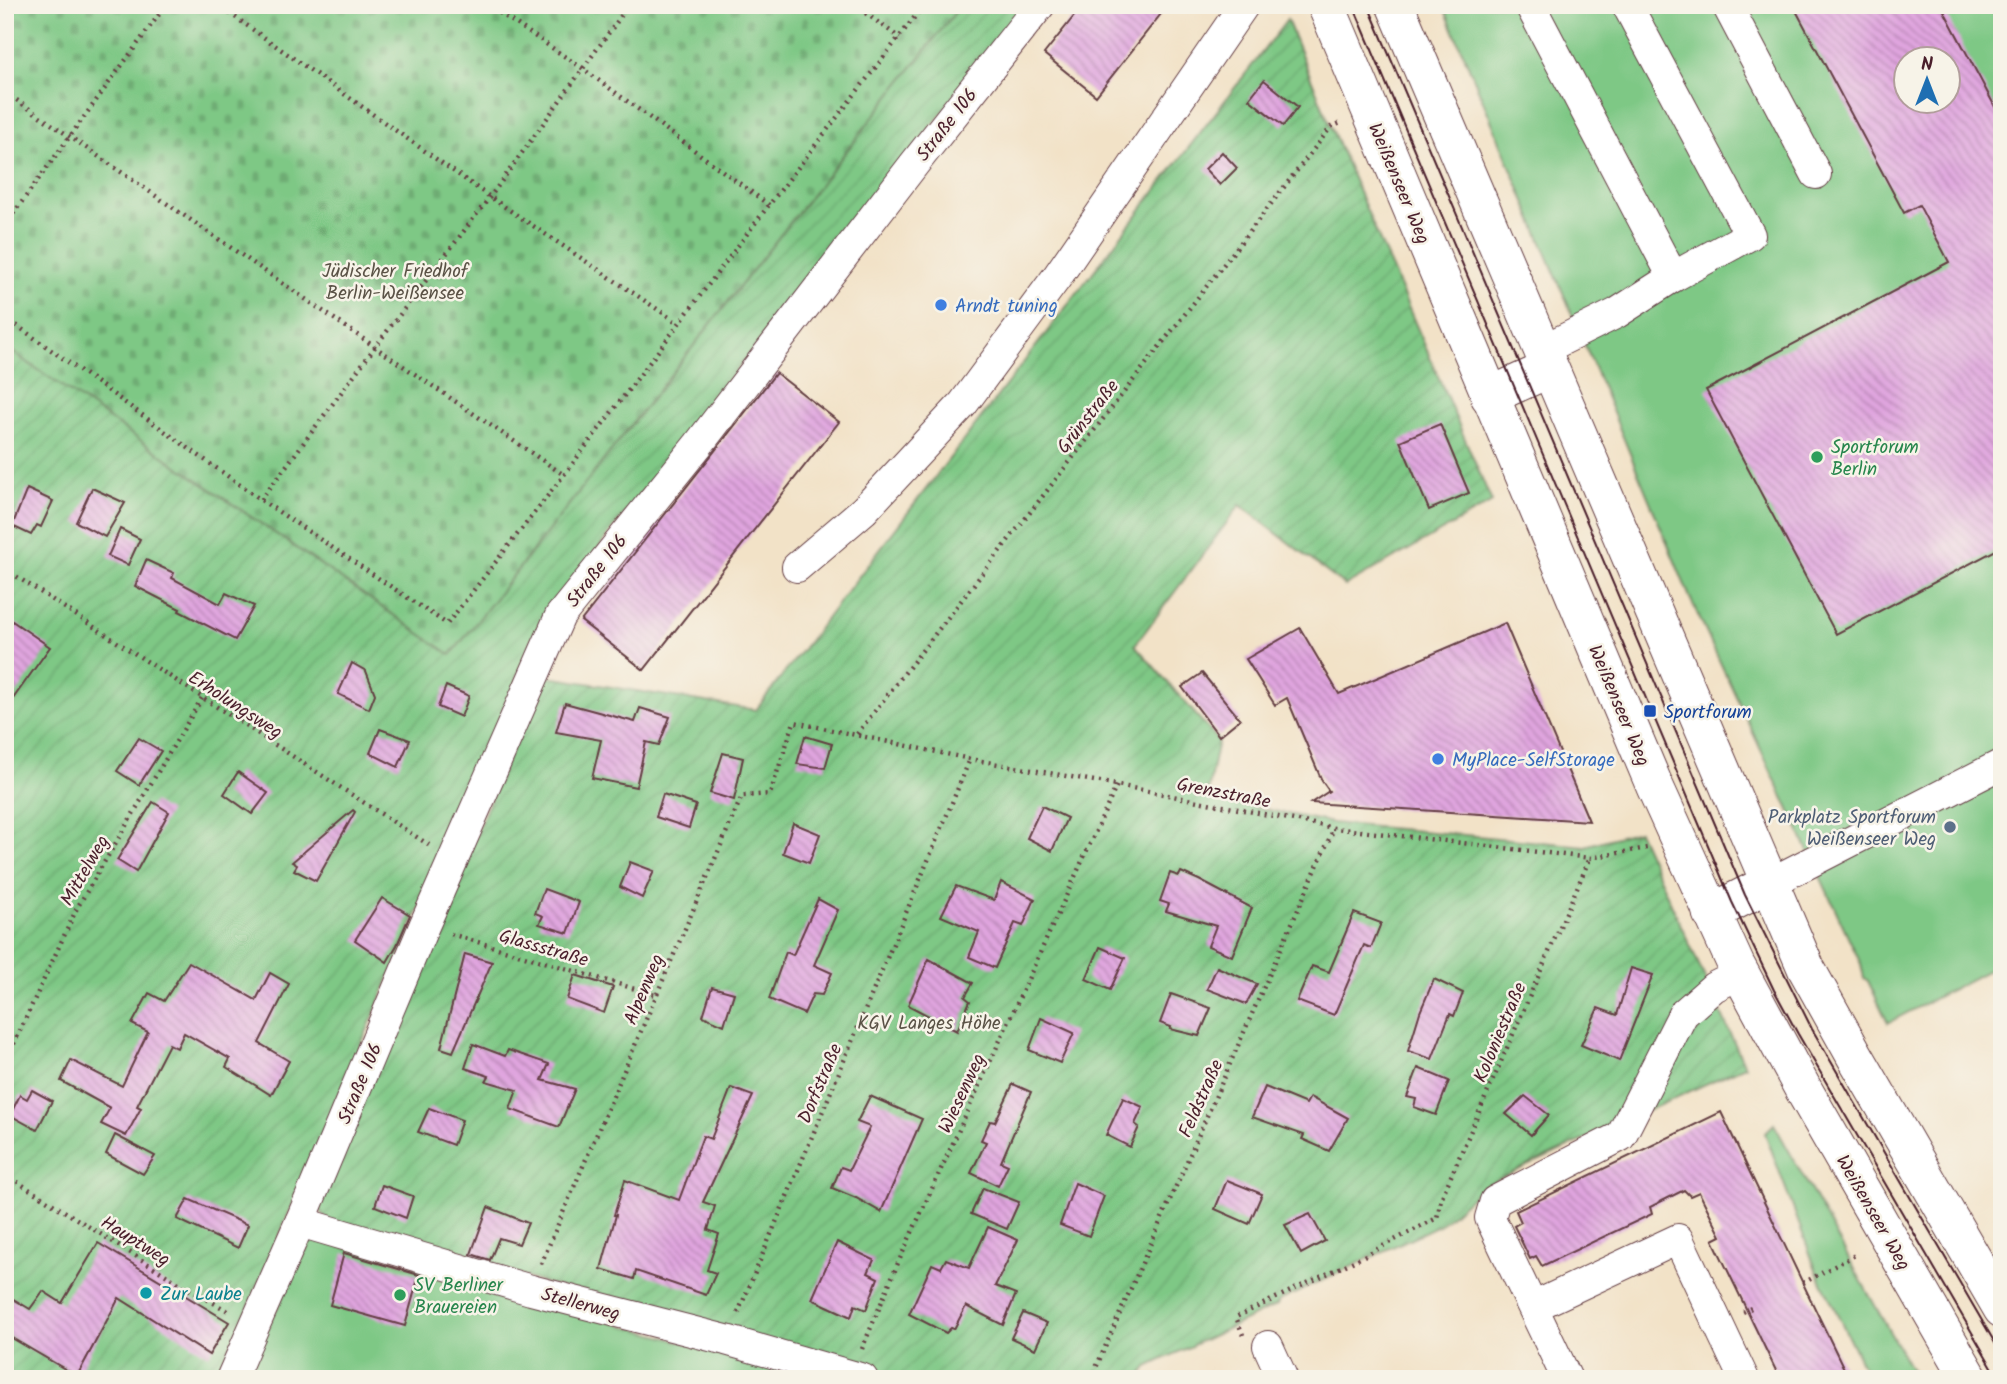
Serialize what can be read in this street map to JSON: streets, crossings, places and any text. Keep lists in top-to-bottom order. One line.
{"streets":{"main road":["Weißenseer Weg"],"lane":["Straße 106","Stellerweg"],"path":["Grünstraße","Erholungsweg","Grenzstraße","Mittelweg","Glassstraße","Alpenweg","Koloniestraße","Dorfstraße","Wiesenweg","Feldstraße","Hauptweg"]},"crossings":[["Straße 106","Erholungsweg"],["Straße 106","Glassstraße"],["Straße 106","Hauptweg"],["Straße 106","Stellerweg"],["Grünstraße","Grenzstraße"],["Erholungsweg","Mittelweg"],["Grenzstraße","Alpenweg"],["Grenzstraße","Koloniestraße"],["Grenzstraße","Dorfstraße"],["Grenzstraße","Wiesenweg"],["Grenzstraße","Feldstraße"],["Glassstraße","Alpenweg"],["Alpenweg","Stellerweg"],["Dorfstraße","Stellerweg"],["Wiesenweg","Stellerweg"]],"parks":["Jüdischer Friedhof Berlin-Weißensee","KGV Langes Höhe"],"places":{"other":["Arndt tuning","Sportforum Berlin","MyPlace-SelfStorage","Parkplatz Sportforum Weißenseer Weg","Zur Laube","SV Berliner Brauereien"],"transit":["Sportforum"]},"north":"top"}
